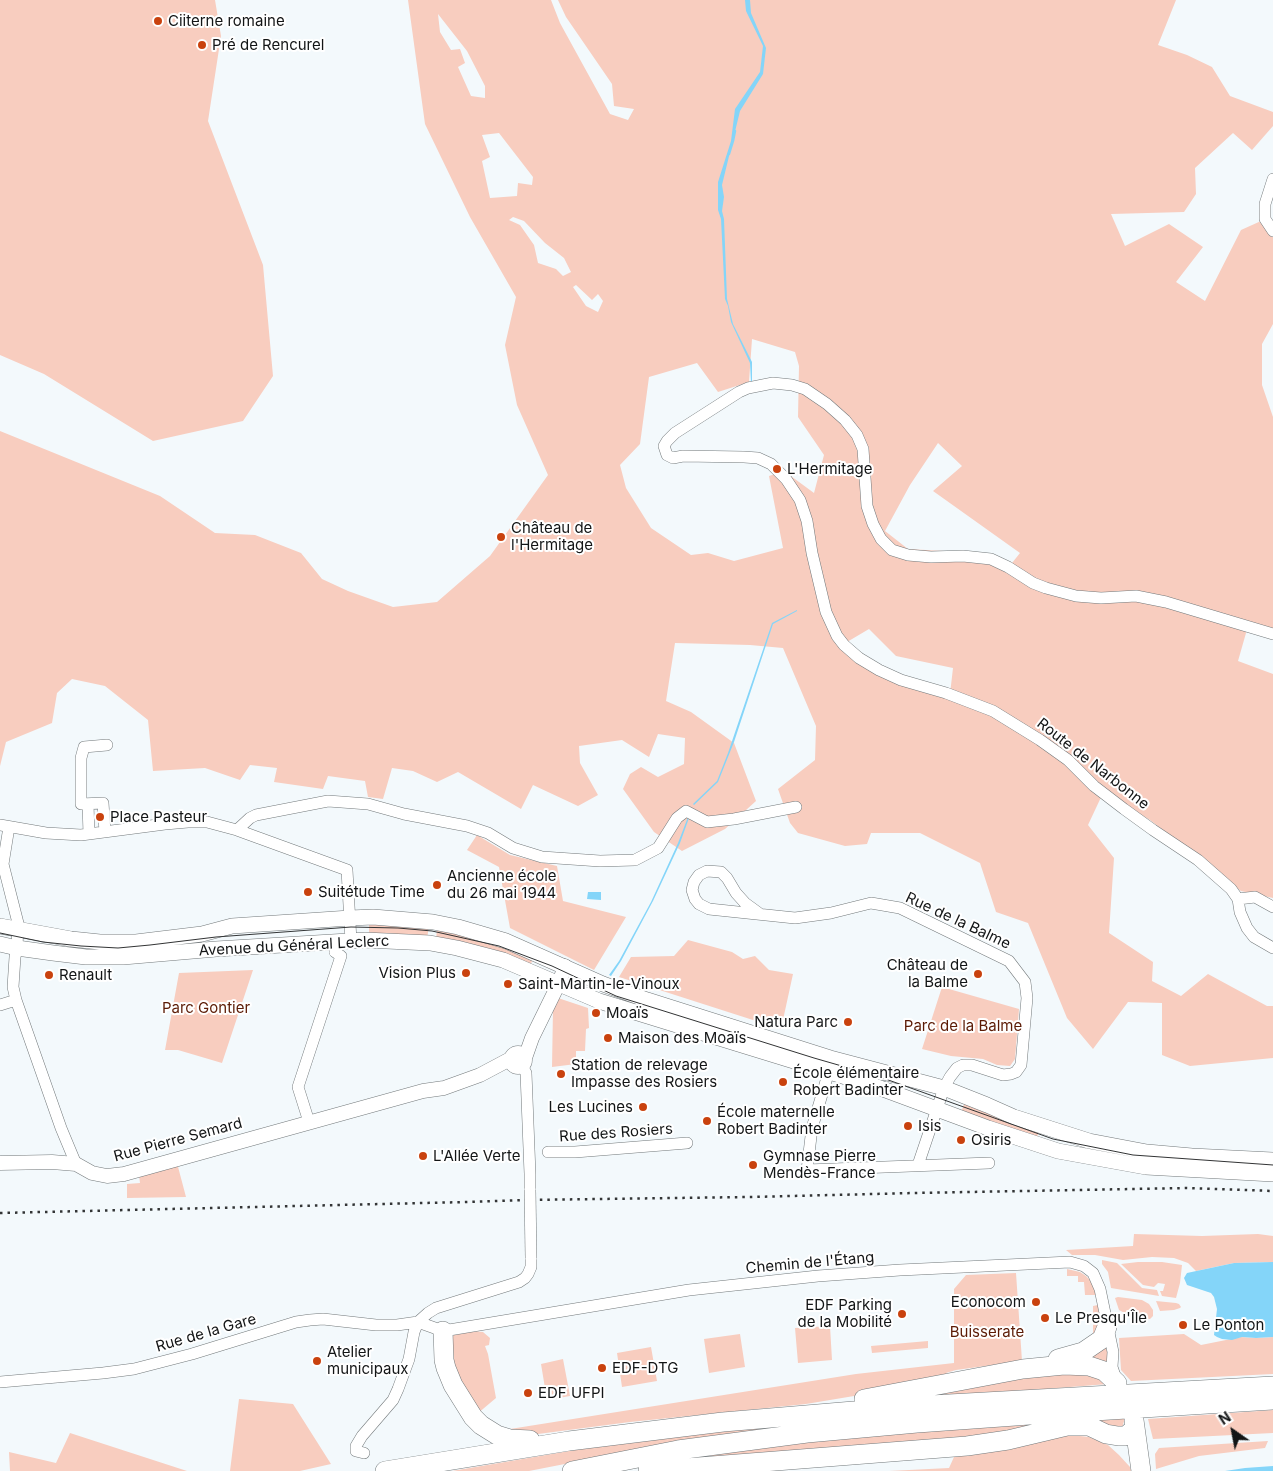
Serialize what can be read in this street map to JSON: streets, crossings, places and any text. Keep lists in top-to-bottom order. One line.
{"streets":{"main road":["Avenue du Général Leclerc"],"street":["Route de Narbonne","Rue de la Balme","Rue des Rosiers","Rue Pierre Semard","Chemin de l'Étang","Rue de la Gare"]},"crossings":[["Rue de la Balme","Avenue du Général Leclerc"],["Chemin de l'Étang","Rue de la Gare"]],"parks":["Parc Gontier","Parc de la Balme","Buisserate"],"places":["Ciiterne romaine","Pré de Rencurel","L'Hermitage","Château de l'Hermitage","Place Pasteur","Ancienne école du 26 mai 1944","Suitétude Time","Vision Plus","Château de la Balme","Renault","Saint-Martin-le-Vinoux","Moaïs","Natura Parc","Maison des Moaïs","Station de relevage Impasse des Rosiers","École élémentaire Robert Badinter","Les Lucines","École maternelle Robert Badinter","Isis","Osiris","L'Allée Verte","Gymnase Pierre Mendès-France","Econocom","EDF Parking de la Mobilité","Le Presqu'Île","Le Ponton","Atelier municipaux","EDF-DTG","EDF UFPI"],"north":"top left"}
